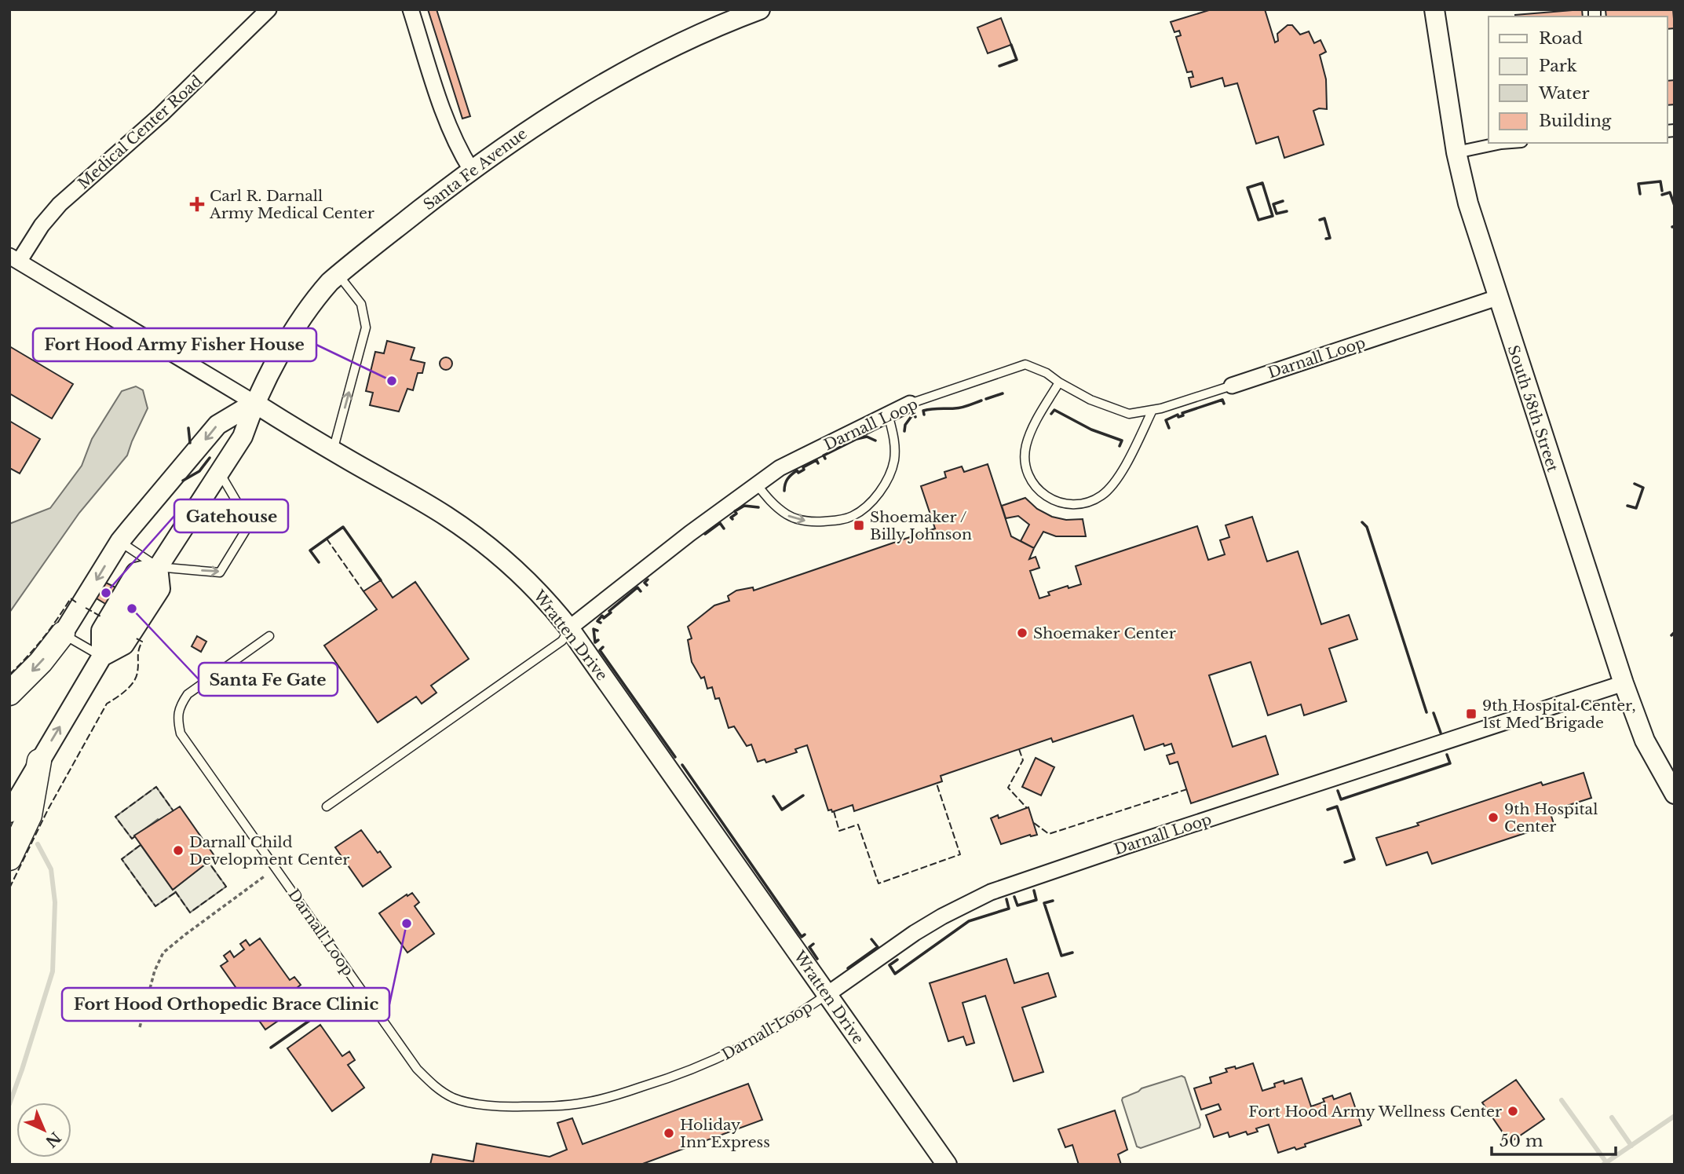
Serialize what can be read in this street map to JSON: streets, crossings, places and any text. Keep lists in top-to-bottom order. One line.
{"streets":{"street":["Medical Center Road","Santa Fe Avenue","Darnall Loop","South 58th Street","Wratten Drive"]},"crossings":[["Medical Center Road","Wratten Drive"],["Santa Fe Avenue","Wratten Drive"],["Darnall Loop","South 58th Street"],["Darnall Loop","Wratten Drive"]],"places":{"health":["Carl R. Darnall Army Medical Center"],"other":["Fort Hood Army Fisher House","Gatehouse","Santa Fe Gate","Shoemaker Center","9th Hospital Center","Darnall Child Development Center","Fort Hood Orthopedic Brace Clinic","Fort Hood Army Wellness Center","Holiday Inn Express"],"transit":["Shoemaker / Billy Johnson","9th Hospital Center, 1st Med Brigade"]},"legend":["Road","Park","Water","Building"],"scale_bar":"50 m","north":"bottom right"}
